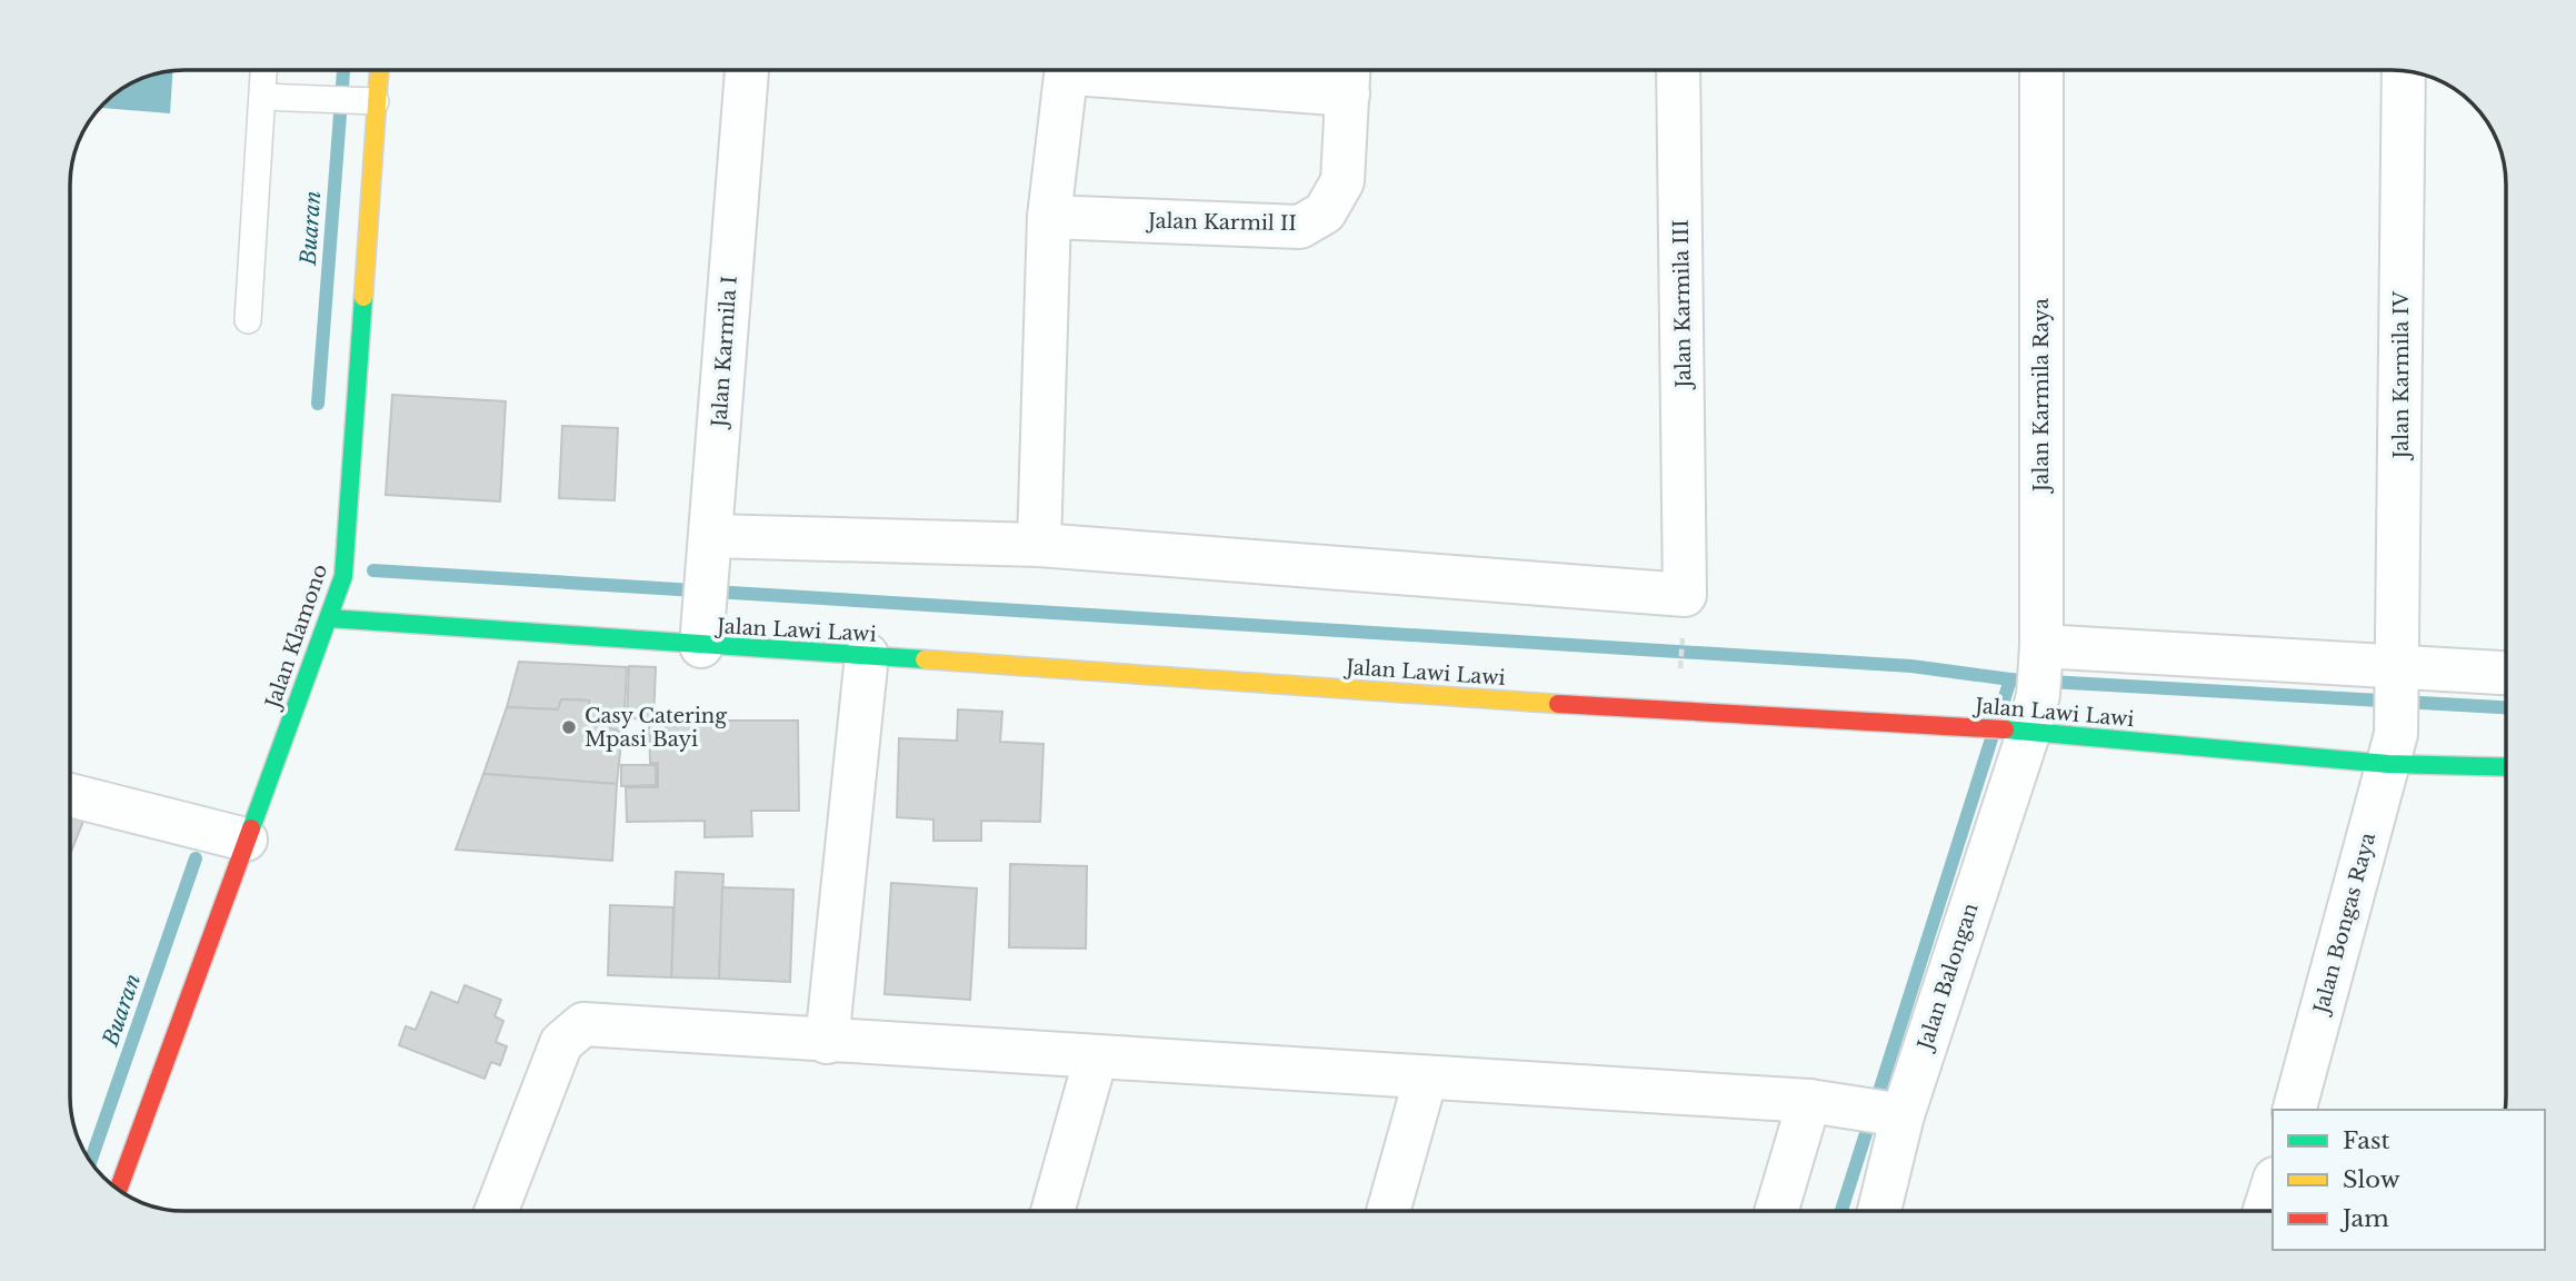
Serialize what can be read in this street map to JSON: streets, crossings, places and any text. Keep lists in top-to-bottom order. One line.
{"streets":{"street":["Jalan Karmil II","Jalan Karmila III","Jalan Karmila I","Jalan Karmila IV","Jalan Karmila Raya","Jalan Lawi Lawi","Jalan Klamono","Jalan Bongas Raya","Jalan Balongan"]},"crossings":[["Jalan Karmila I","Jalan Lawi Lawi"],["Jalan Karmila IV","Jalan Lawi Lawi"],["Jalan Karmila IV","Jalan Bongas Raya"],["Jalan Karmila Raya","Jalan Lawi Lawi"],["Jalan Karmila Raya","Jalan Balongan"],["Jalan Lawi Lawi","Jalan Klamono"],["Jalan Lawi Lawi","Jalan Bongas Raya"],["Jalan Lawi Lawi","Jalan Balongan"]],"water":["Buaran"],"places":["Casy Catering Mpasi Bayi"],"legend":["Fast","Slow","Jam"]}
